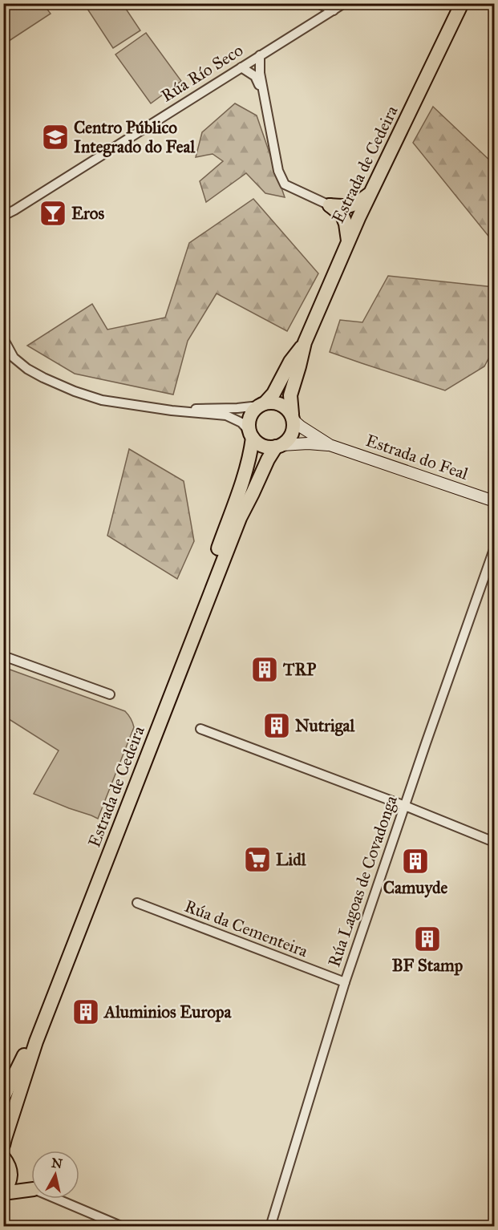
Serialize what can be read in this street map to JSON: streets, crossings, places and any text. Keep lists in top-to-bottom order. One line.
{"streets":{"main road":["Estrada de Cedeira","Estrada do Feal"],"street":["Rúa Río Seco","Rúa Lagoas de Covadonga","Rúa da Cementeira"]},"crossings":[["Estrada de Cedeira","Estrada do Feal"],["Rúa Lagoas de Covadonga","Rúa da Cementeira"]],"places":{"school or university":["Centro Público Integrado do Feal"],"bar":["Eros"],"building":["TRP","Nutrigal","Camuyde","BF Stamp","Aluminios Europa"],"supermarket":["Lidl"]},"north":"top"}
